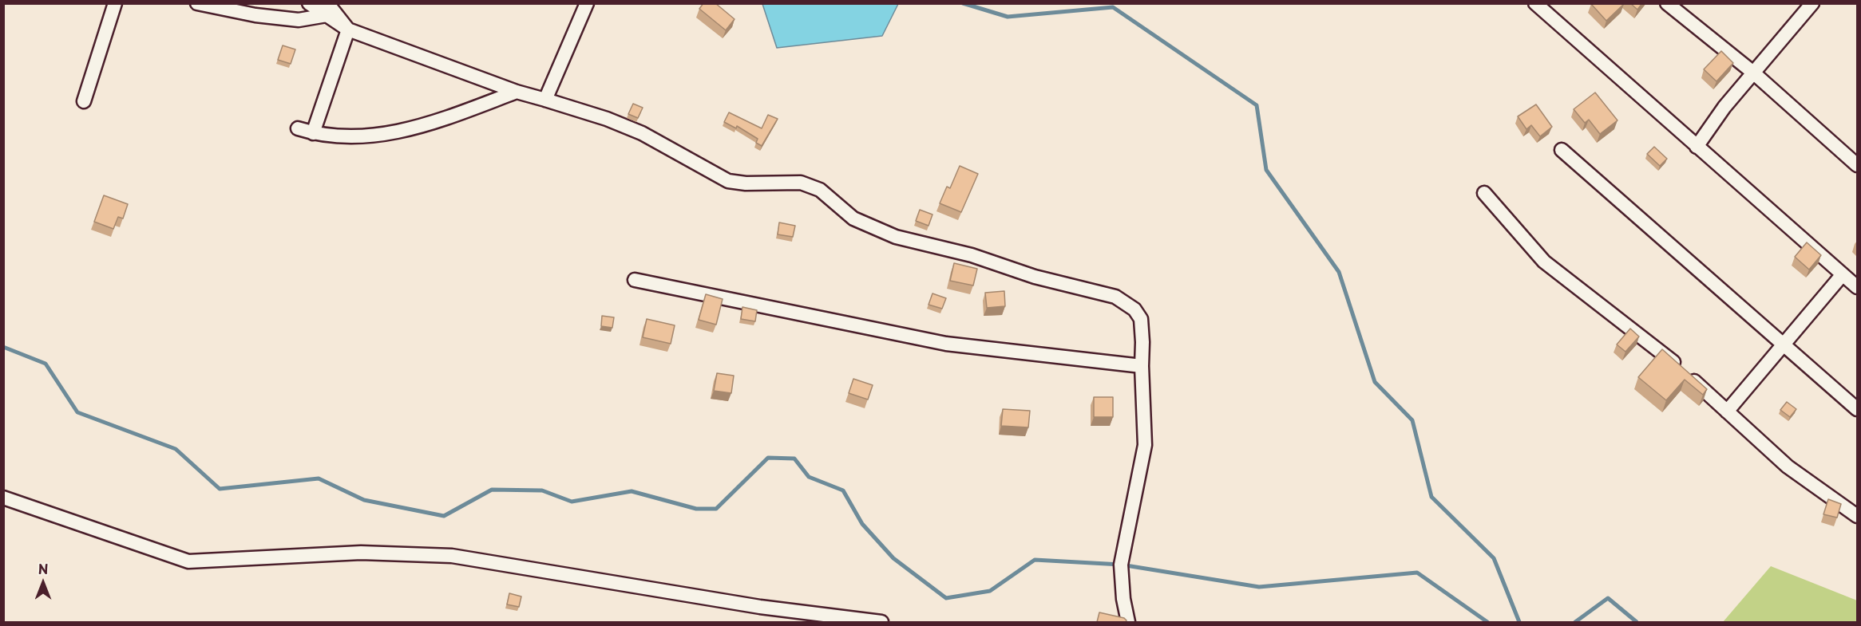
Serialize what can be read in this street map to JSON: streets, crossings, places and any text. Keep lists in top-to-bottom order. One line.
{"north":"top"}
